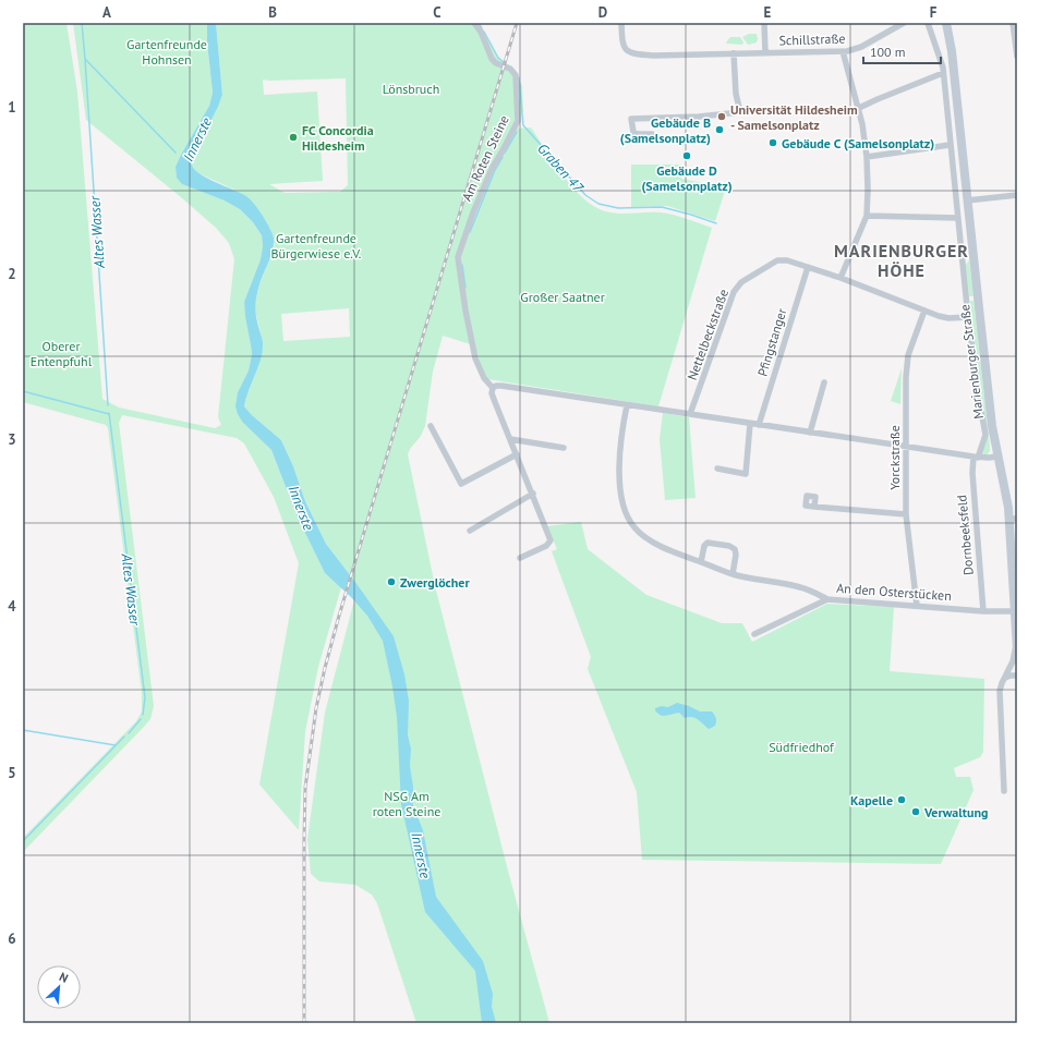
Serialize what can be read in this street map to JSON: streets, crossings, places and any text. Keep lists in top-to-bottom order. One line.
{"streets":{"main road":["Marienburger Straße"],"street":["Schillstraße","Am Roten Steine","Nettelbeckstraße","Pfingstanger","Yorckstraße","Dornbeeksfeld","An den Osterstücken"]},"crossings":[["Nettelbeckstraße","Pfingstanger"],["Marienburger Straße","Dornbeeksfeld"],["Marienburger Straße","An den Osterstücken"],["Yorckstraße","An den Osterstücken"],["Dornbeeksfeld","An den Osterstücken"]],"districts":["MARIENBURGER HÖHE"],"water":["Innerste","Graben 47","Altes Wasser"],"parks":["Gartenfreunde Hohnsen","Lönsbruch","Gartenfreunde Bürgerwiese e.V.","Großer Saatner","Oberer Entenpfuhl","Südfriedhof","NSG Am roten Steine"],"places":["Universität Hildesheim - Samelsonplatz","Gebäude B (Samelsonplatz)","FC Concordia Hildesheim","Gebäude C (Samelsonplatz)","Gebäude D (Samelsonplatz)","Zwerglöcher","Kapelle","Verwaltung"],"scale_bar":"100 m","north":"top right","grid":{"columns":["A","B","C","D","E","F"],"rows":["1","2","3","4","5","6"]}}
